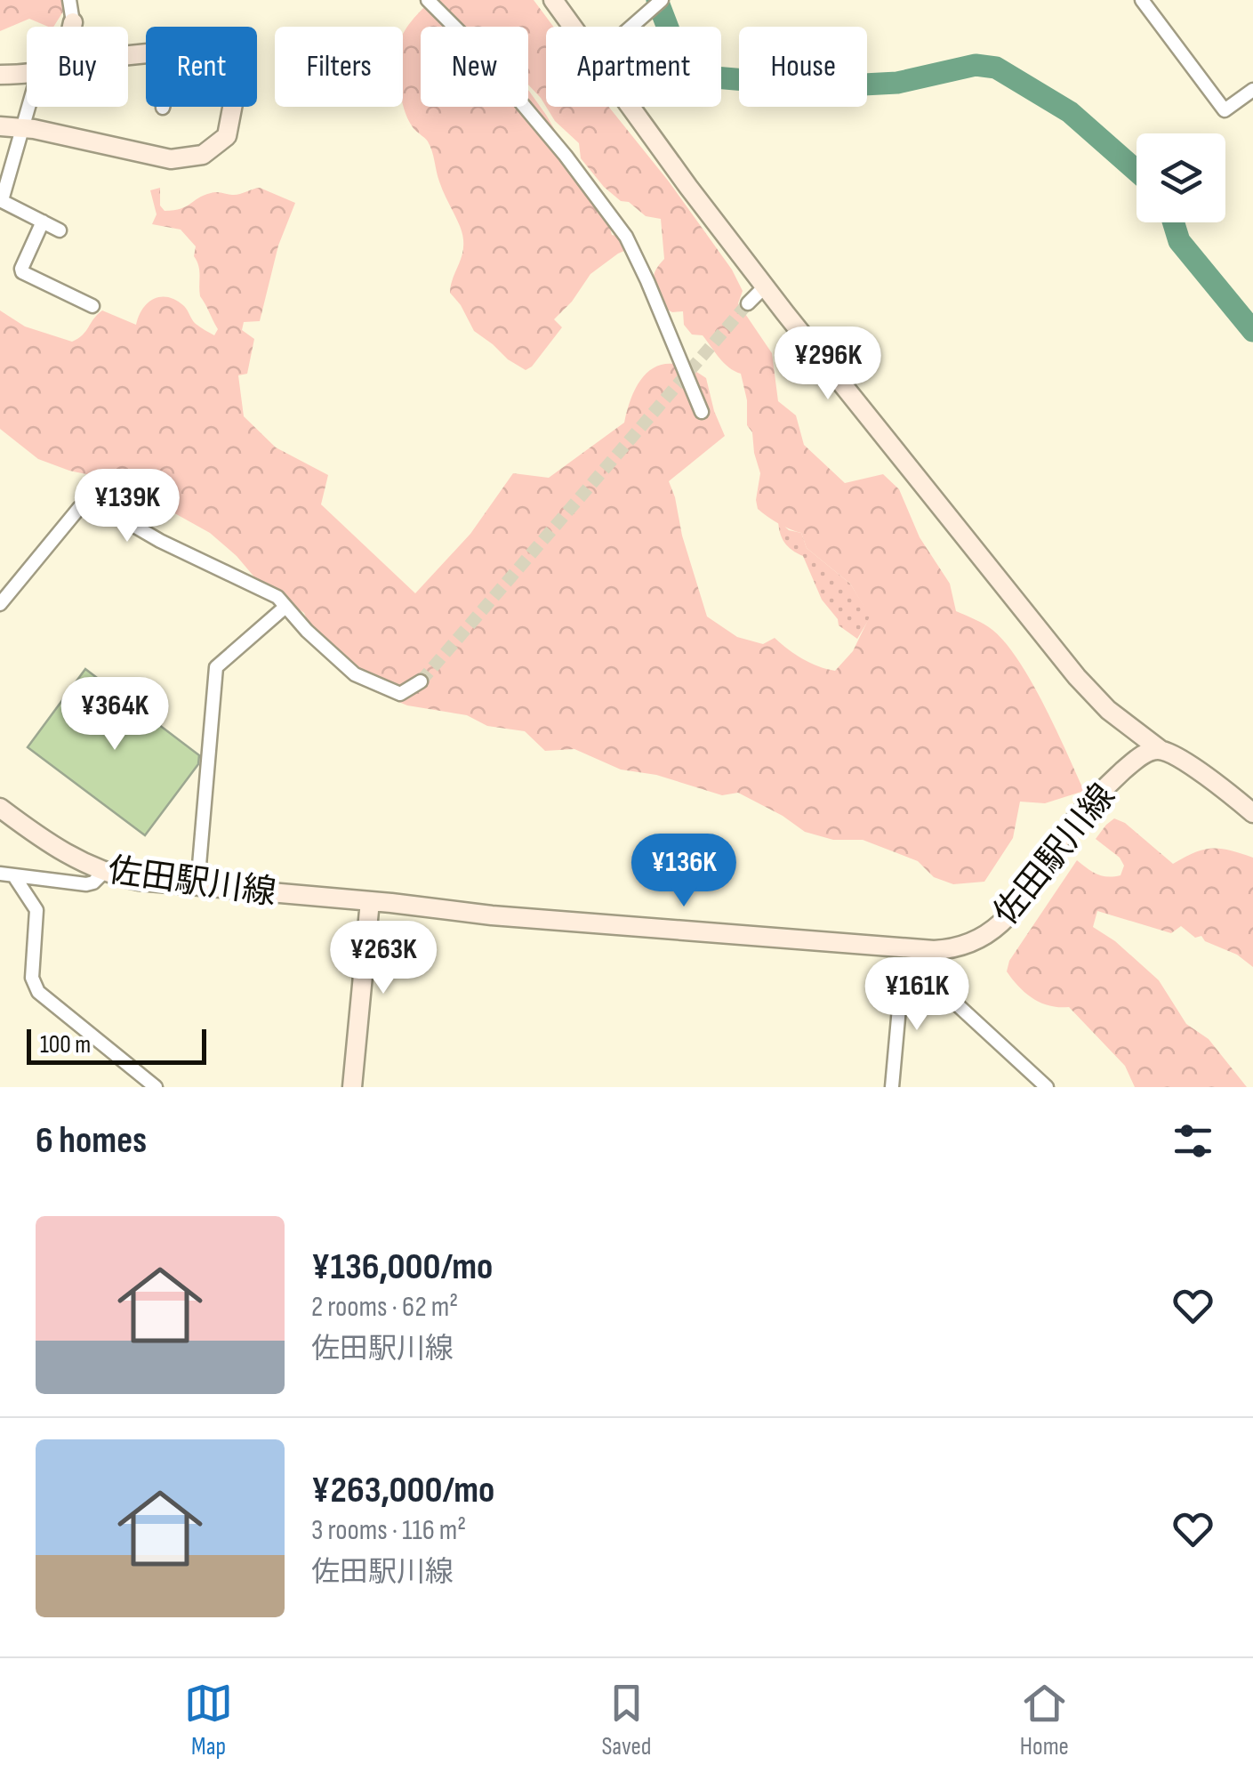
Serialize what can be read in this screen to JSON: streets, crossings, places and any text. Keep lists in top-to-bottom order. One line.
{"streets":{"street":["佐田駅川線"]},"scale_bar":"100 m","page":{"chip":["Buy","Rent","Filters","New","Apartment","House"],"price":["¥296K","¥139K","¥364K","¥136K","¥263K","¥161K"],"scale":"100 m","heading":"6 homes","list":[{"name":"¥136,000/mo","note":"2 rooms · 62 m² · 佐田駅川線"},{"name":"¥263,000/mo","note":"3 rooms · 116 m² · 佐田駅川線"}],"tabs":["Map","Saved","Home"]}}
